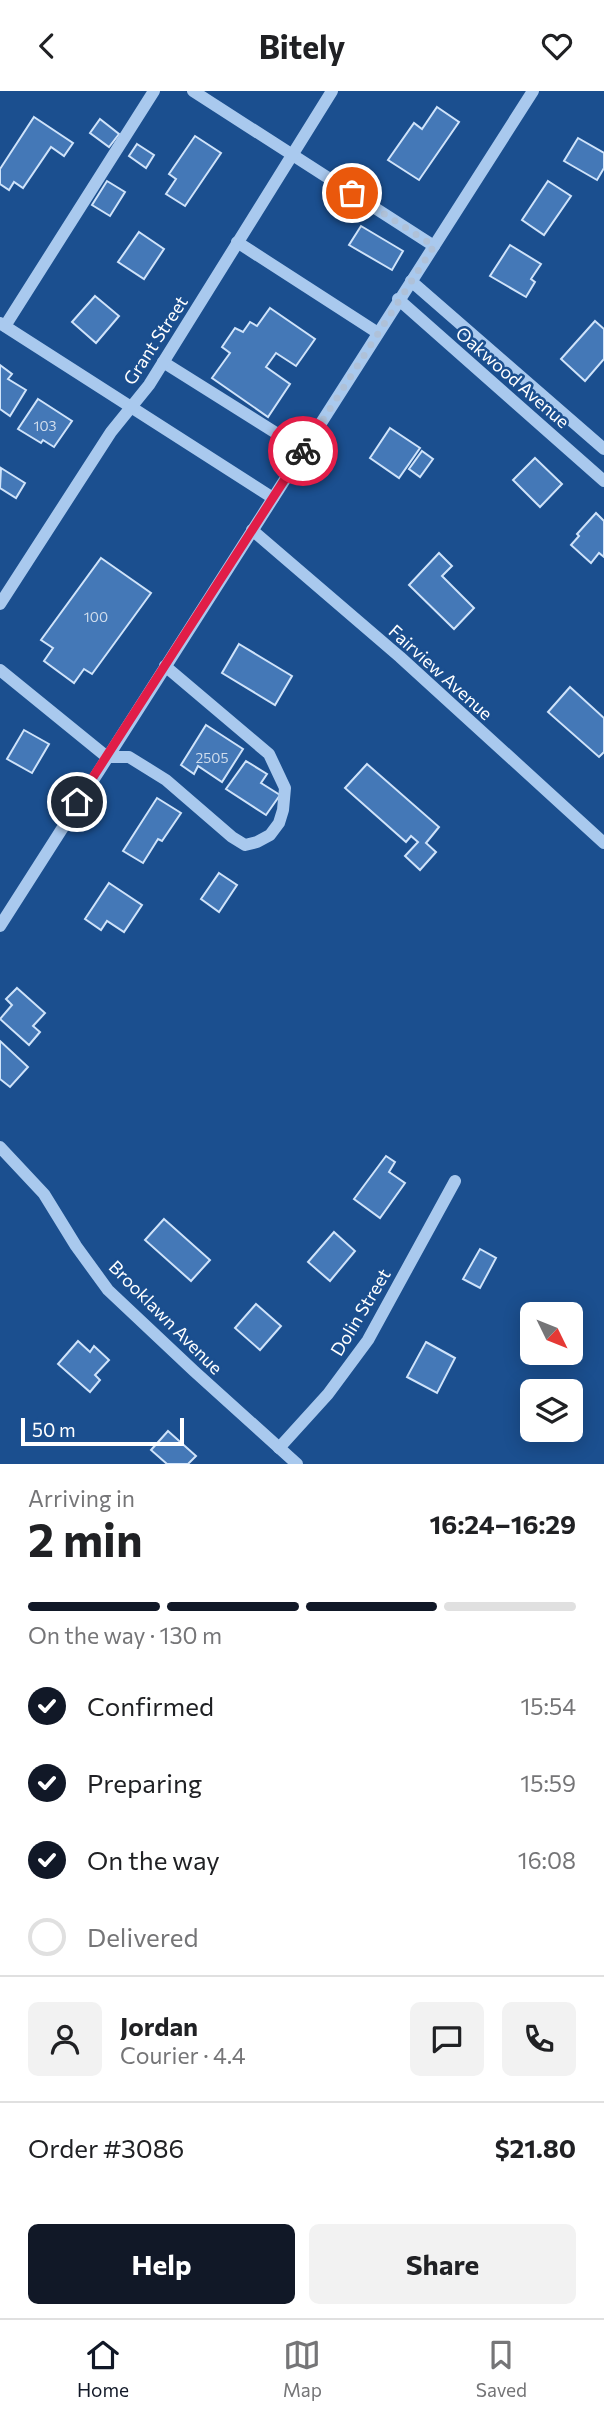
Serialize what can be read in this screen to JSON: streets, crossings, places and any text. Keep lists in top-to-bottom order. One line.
{"streets":{"street":["Grant Street","Oakwood Avenue","Fairview Avenue","Dolin Street","Brooklawn Avenue"]},"crossings":[["Dolin Street","Brooklawn Avenue"]],"house_numbers":["103","100","2505"],"scale_bar":"50 m","north":"bottom right","page":{"header":"Bitely","scale":"50 m","heading":["2 min","Arriving in","16:24–16:29"],"panel":["Jordan","Courier · 4.4","Order #3086","$21.80"],"bar":"On the way · 130 m","list":[["Confirmed","15:54"],["Preparing","15:59"],["On the way","16:08"],"Delivered"],"buttons":["Help","Share"],"tabs":["Home","Map","Saved"]}}
